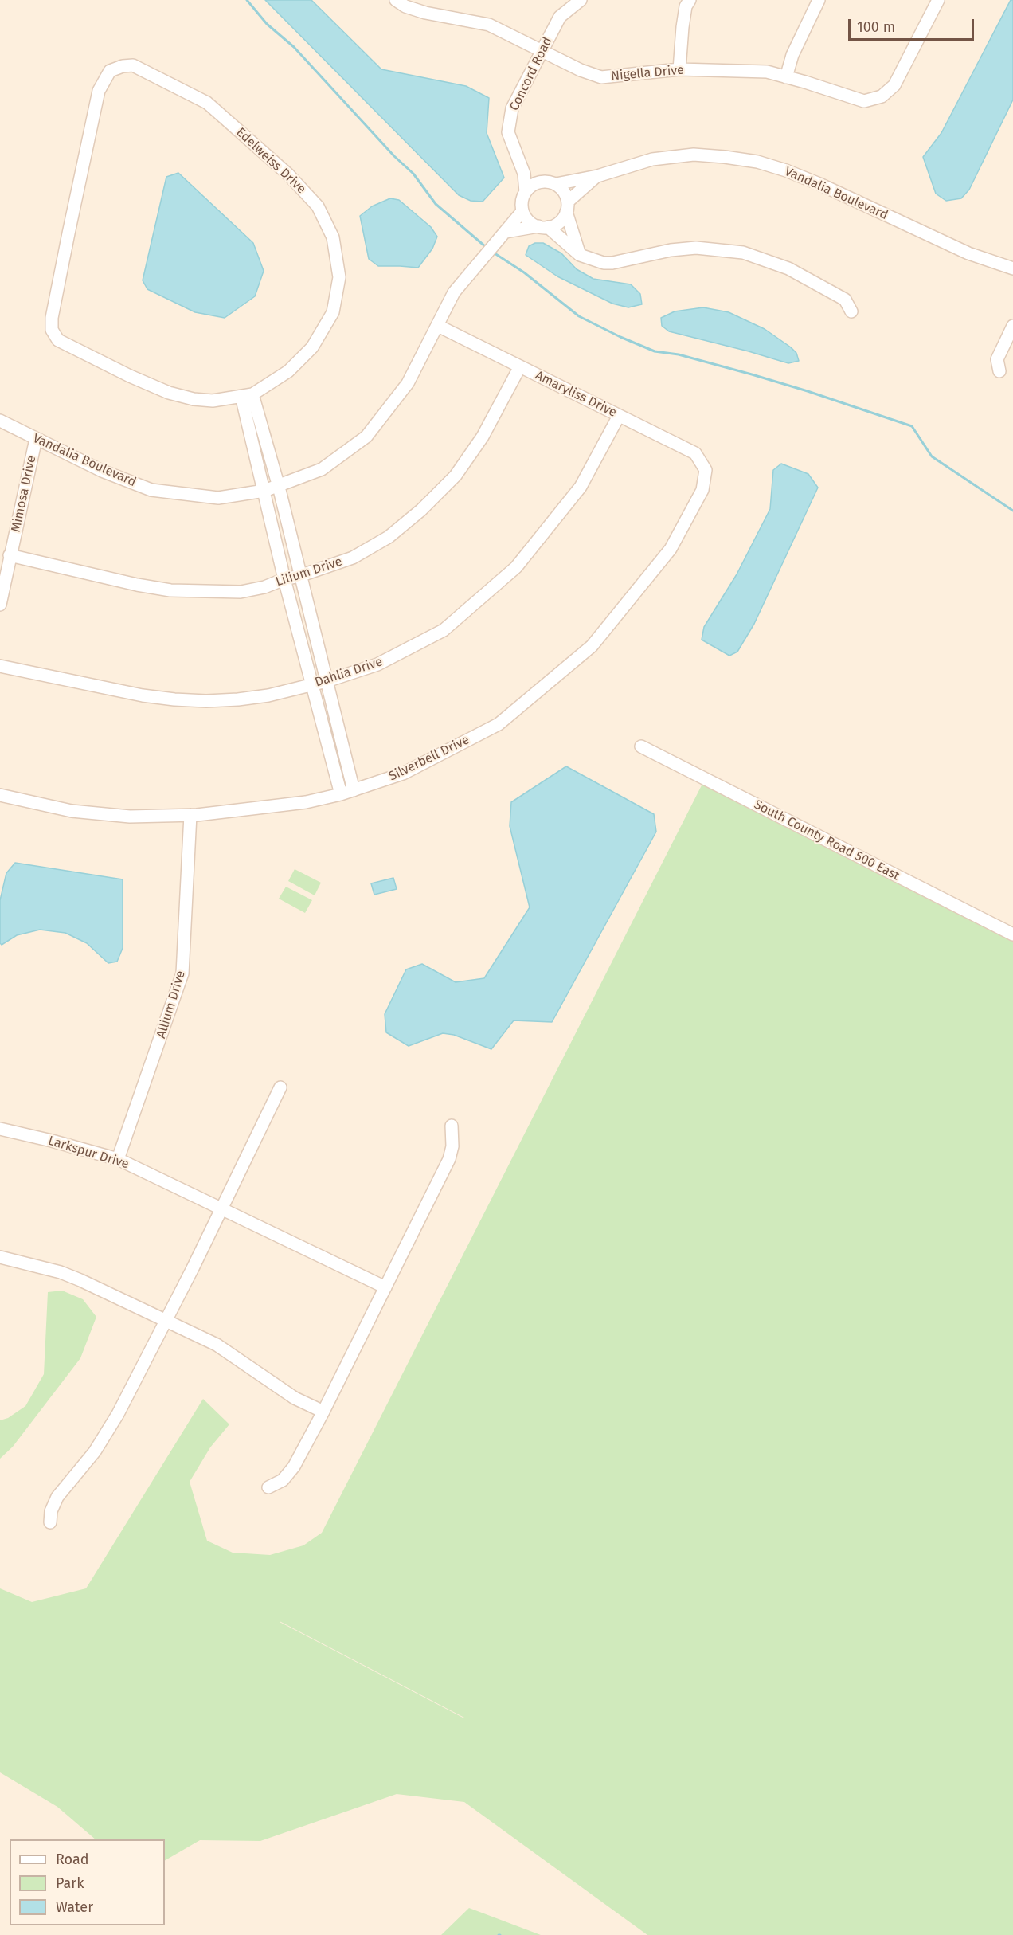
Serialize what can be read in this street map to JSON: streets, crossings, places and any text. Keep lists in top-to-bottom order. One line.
{"streets":{"street":["Nigella Drive","Concord Road","Edelweiss Drive","Vandalia Boulevard","Amaryliss Drive","Mimosa Drive","Lilium Drive","Dahlia Drive","Silverbell Drive","South County Road 500 East","Allium Drive","Larkspur Drive"]},"crossings":[["Nigella Drive","Concord Road"],["Concord Road","Vandalia Boulevard"],["Vandalia Boulevard","Amaryliss Drive"],["Vandalia Boulevard","Mimosa Drive"],["Amaryliss Drive","Lilium Drive"],["Amaryliss Drive","Dahlia Drive"],["Amaryliss Drive","Silverbell Drive"],["Mimosa Drive","Lilium Drive"],["Silverbell Drive","Allium Drive"],["Allium Drive","Larkspur Drive"]],"legend":["Road","Park","Water"],"scale_bar":"100 m"}
